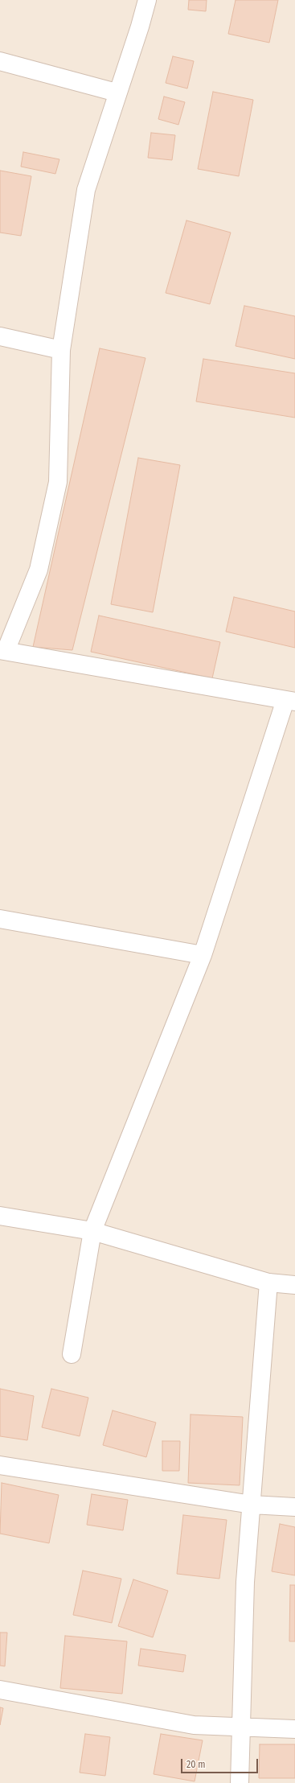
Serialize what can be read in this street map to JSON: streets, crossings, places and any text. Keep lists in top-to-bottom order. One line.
{"scale_bar":"20 m"}
